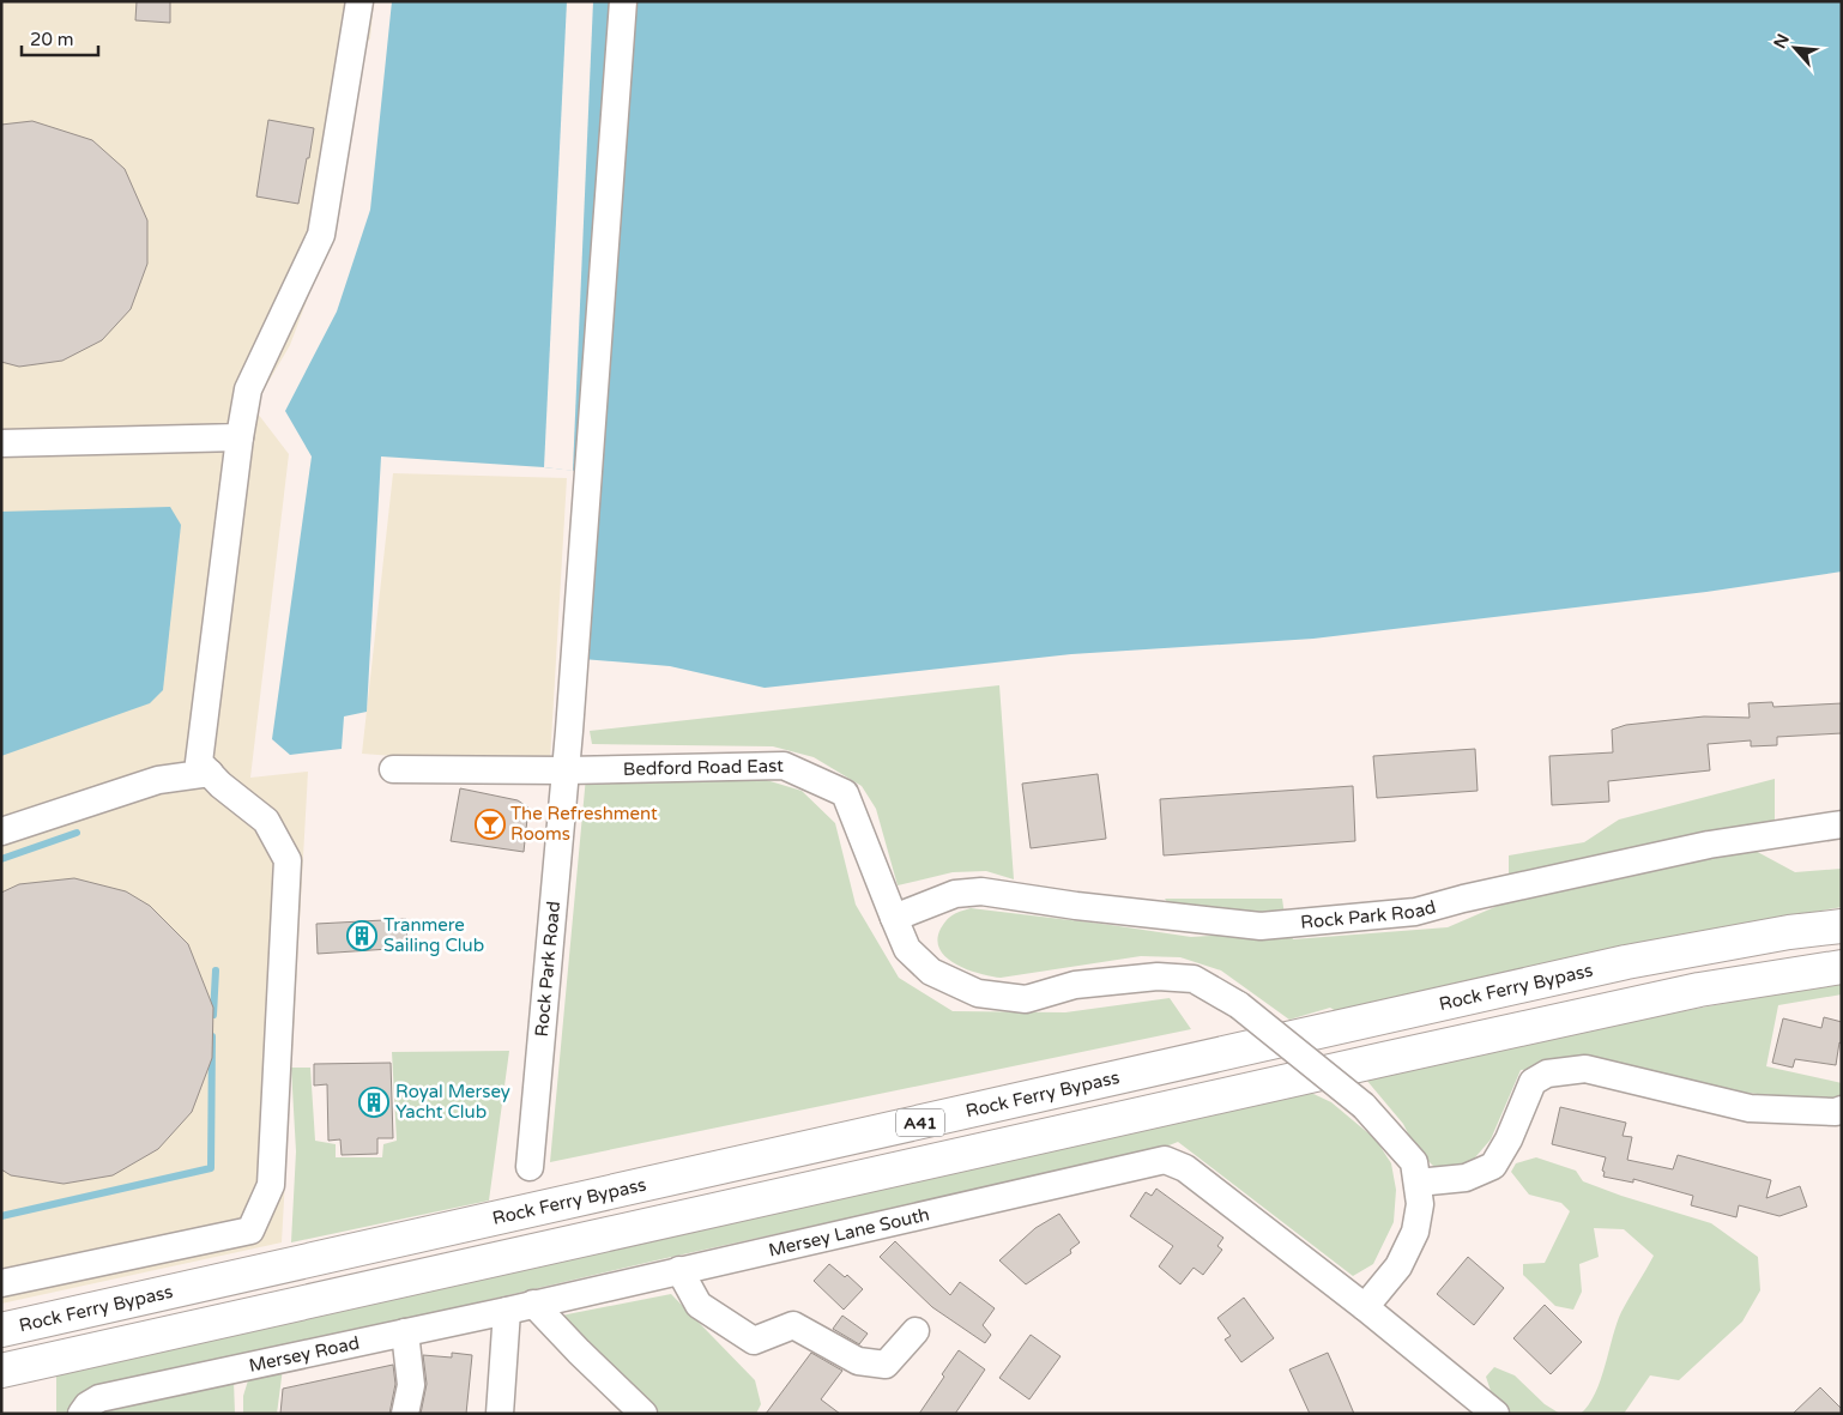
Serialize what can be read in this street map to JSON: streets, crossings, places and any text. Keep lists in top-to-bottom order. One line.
{"streets":{"highway":["Rock Ferry Bypass","A41"],"street":["Bedford Road East","Rock Park Road","Mersey Lane South","Mersey Road"]},"crossings":[["Bedford Road East","Rock Park Road"],["Bedford Road East","Mersey Lane South"],["Mersey Lane South","Mersey Road"]],"places":{"bar":["The Refreshment Rooms"],"building":["Tranmere Sailing Club","Royal Mersey Yacht Club"]},"scale_bar":"20 m","north":"top left"}
